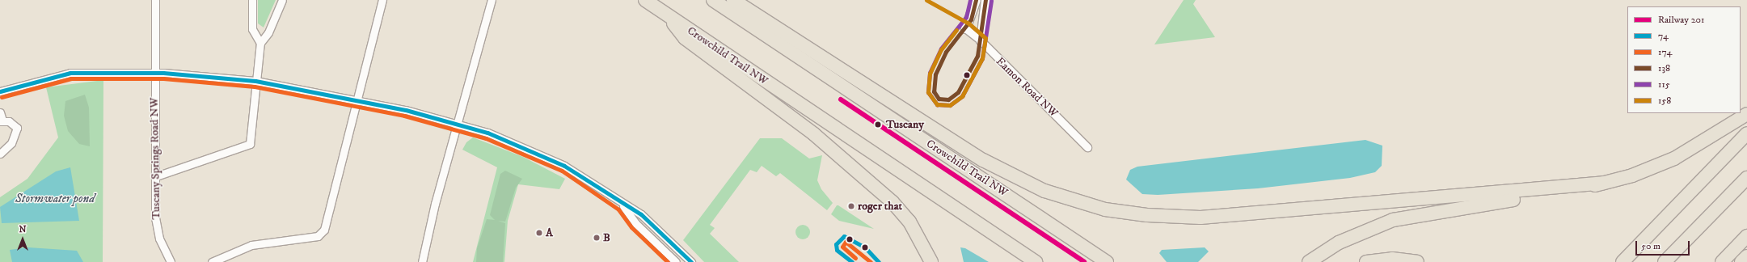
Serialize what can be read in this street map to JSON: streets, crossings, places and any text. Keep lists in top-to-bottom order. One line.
{"streets":{"highway":["Crowchild Trail NW"],"street":["Eamon Road NW","Tuscany Springs Road NW"]},"water":["Stormwater pond"],"places":["Tuscany","roger that","A","B"],"lines":["transit line 138","transit line 115","transit line 158","transit line 74","transit line 174","rail line 201"],"legend":["Railway 201","74","174","138","115","158"],"scale_bar":"50 m","north":"top"}
